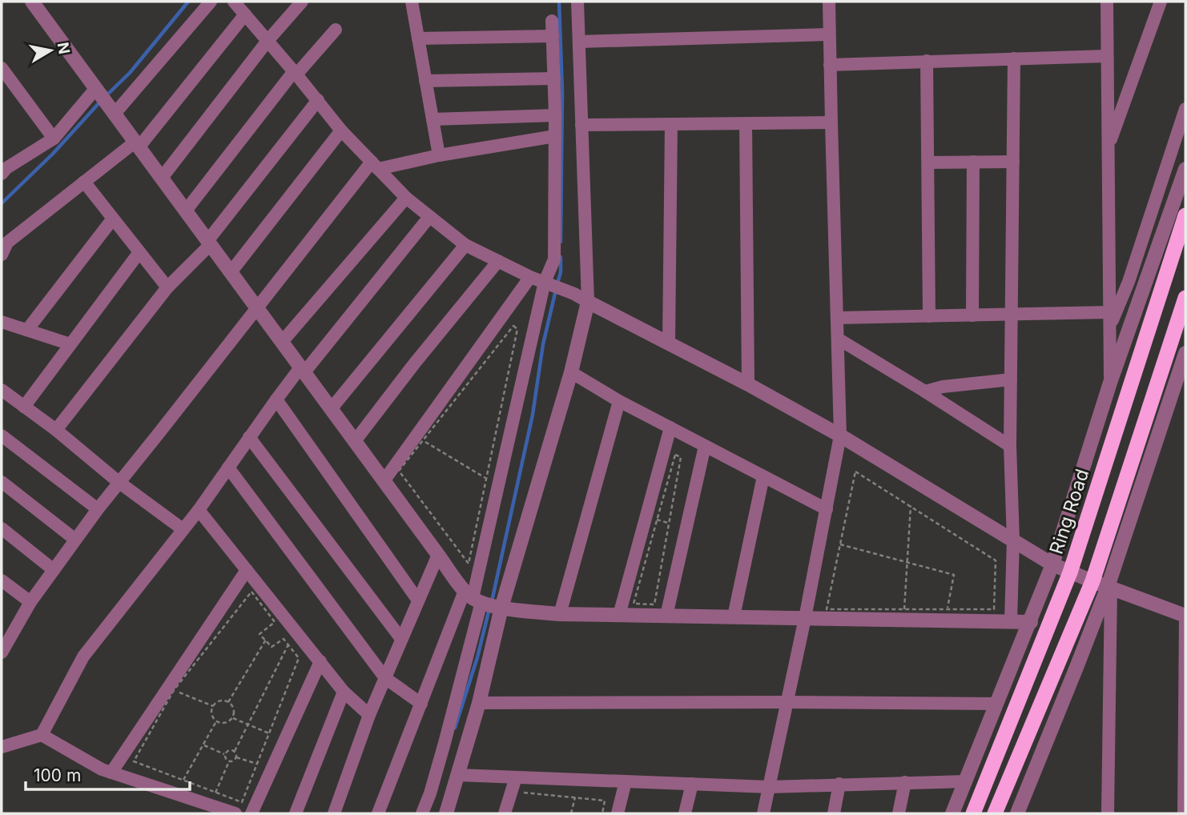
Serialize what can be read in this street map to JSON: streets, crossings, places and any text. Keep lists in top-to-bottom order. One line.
{"streets":{"highway":["Ring Road"]},"scale_bar":"100 m","north":"right"}
